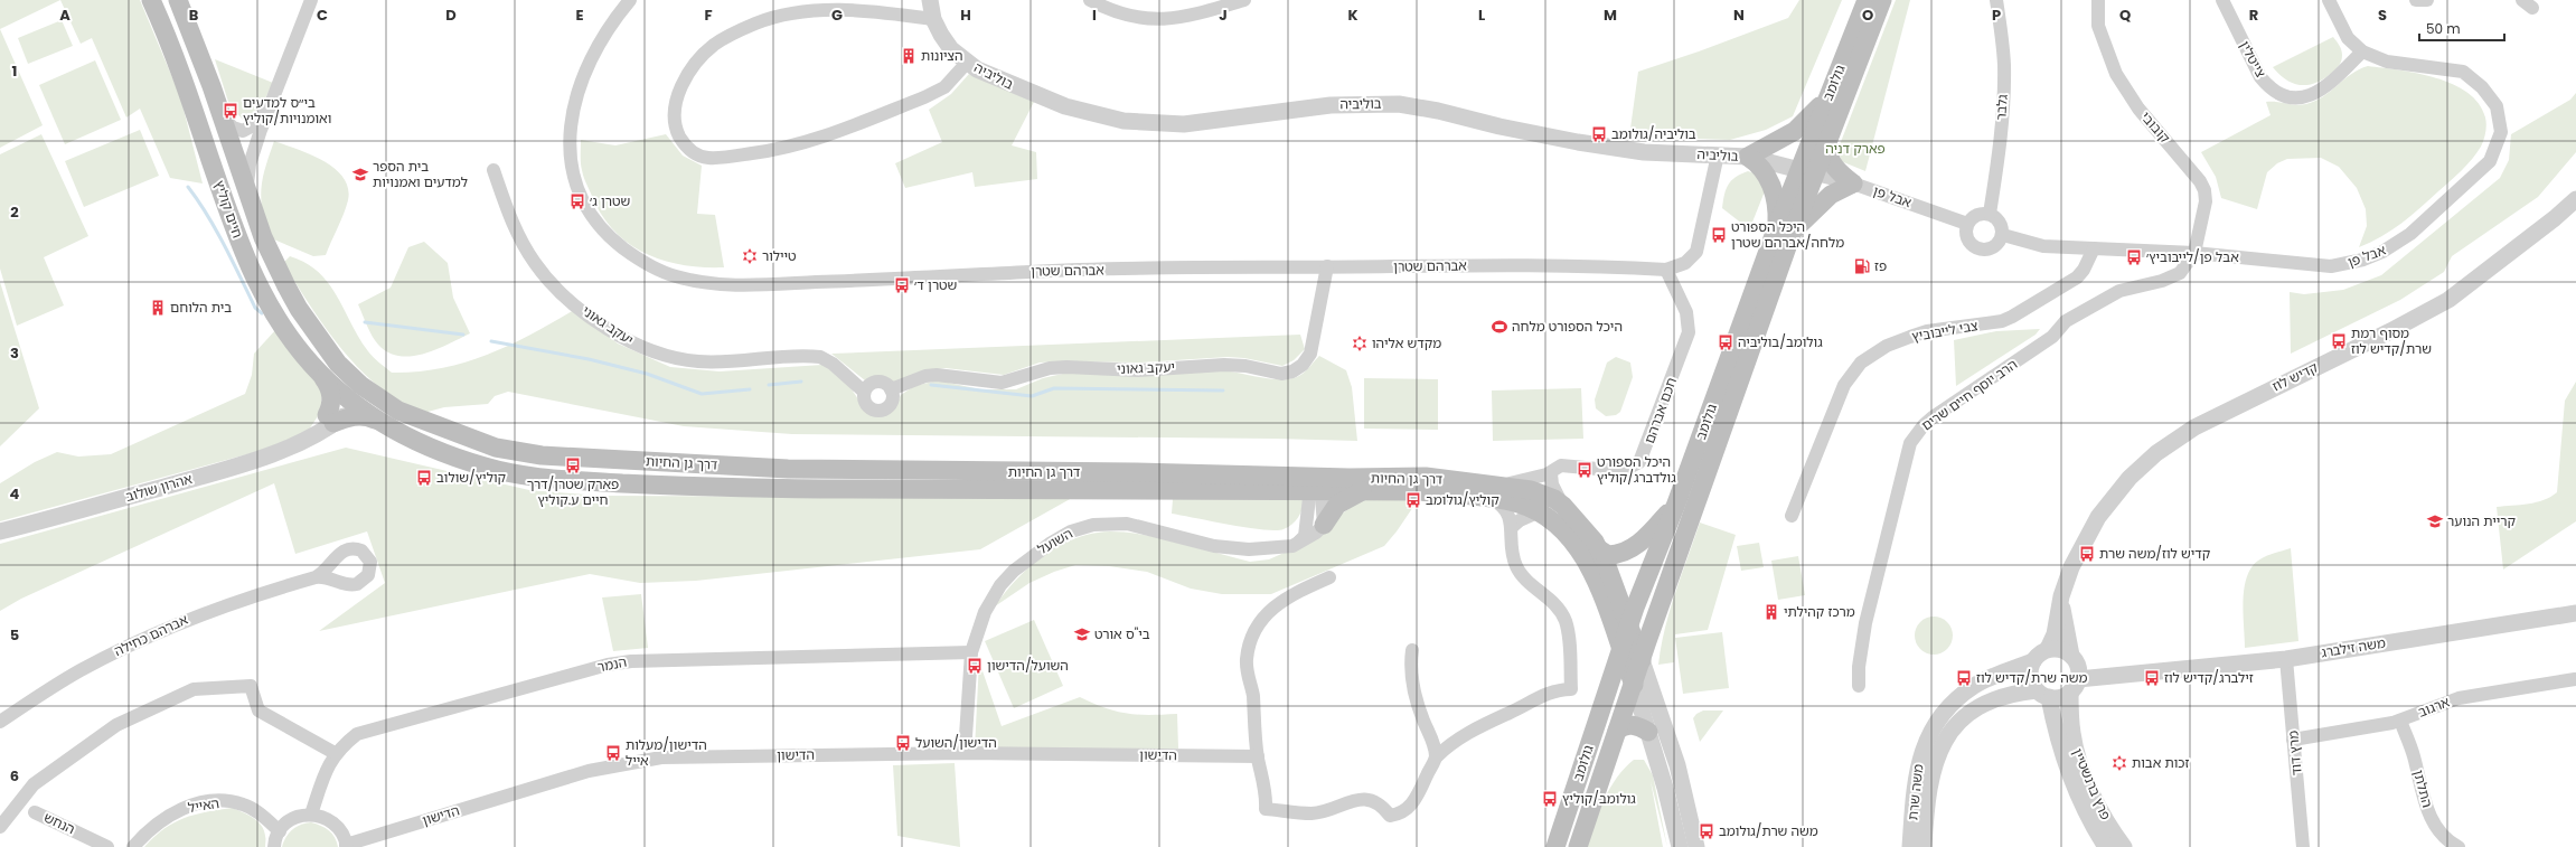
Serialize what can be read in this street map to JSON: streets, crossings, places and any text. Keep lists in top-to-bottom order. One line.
{"streets":{"main road":["גולומב","חיים קוליץ","דרך גן החיות"],"street":["צייטלין","בוליביה","גלבר","קובובי","אבל פן","אברהם שטרן","יעקב גאוני","צבי לייבוביץ","קדיש לוז","הרב יוסף חיים שרים","חכם אברהם","אהרון שולוב","השועל","אברהם כחילה","משה זילברג","הנמר","ארגוב","מרץ דוד","הדישון","פרץ ברנשטיין","התלתן","משה שרת","האייל","הנחש"]},"crossings":[["צייטלין","אבל פן"],["בוליביה","גולומב"],["בוליביה","אבל פן"],["בוליביה","אברהם שטרן"],["גולומב","אבל פן"],["גולומב","דרך גן החיות"],["גלבר","אבל פן"],["קובובי","אבל פן"],["קובובי","הרב יוסף חיים שרים"],["אבל פן","צבי לייבוביץ"],["אבל פן","הרב יוסף חיים שרים"],["חיים קוליץ","דרך גן החיות"],["חיים קוליץ","אהרון שולוב"],["אברהם שטרן","יעקב גאוני"],["אברהם שטרן","חכם אברהם"],["קדיש לוז","משה זילברג"],["קדיש לוז","פרץ ברנשטיין"],["קדיש לוז","משה שרת"],["חכם אברהם","דרך גן החיות"],["דרך גן החיות","אהרון שולוב"],["השועל","הנמר"],["השועל","הדישון"],["משה זילברג","מרץ דוד"],["משה זילברג","פרץ ברנשטיין"],["משה זילברג","משה שרת"],["ארגוב","מרץ דוד"],["ארגוב","התלתן"],["פרץ ברנשטיין","משה שרת"]],"parks":["פארק דניה"],"places":{"building":["הציונות","בית הלוחם","מרכז קהילתי"],"bus stop":["בי״ס למדעים ואומנויות/קוליץ","בוליביה/גולומב","שטרן ג׳","היכל הספורט מלחה/אברהם שטרן","אבל פן/לייבוביץ׳","שטרן ד׳","מסוף רמת שרת/קדיש לוז","גולומב/בוליביה","פארק שטרן/דרך חיים ע.קוליץ","היכל הספורט גולדברג/קוליץ","קוליץ/שולוב","קוליץ/גולומב","קדיש לוז/משה שרת","השועל/הדישון","משה שרת/קדיש לוז","זילברג/קדיש לוז","הדישון/השועל","הדישון/מעלות אייל","גולומב/קוליץ","משה שרת/גולומב"],"school or university":["בית הספר למדעים ואמנויות","קריית הנוער","בי\"ס אורט"],"synagogue":["טיילור","מקדש אליהו","זכות אבות"],"fuel station":["פז"],"sports":["היכל הספורט מלחה"]},"scale_bar":"50 m","grid":{"columns":["A","B","C","D","E","F","G","H","I","J","K","L","M","N","O","P","Q","R","S"],"rows":["1","2","3","4","5","6"]}}
